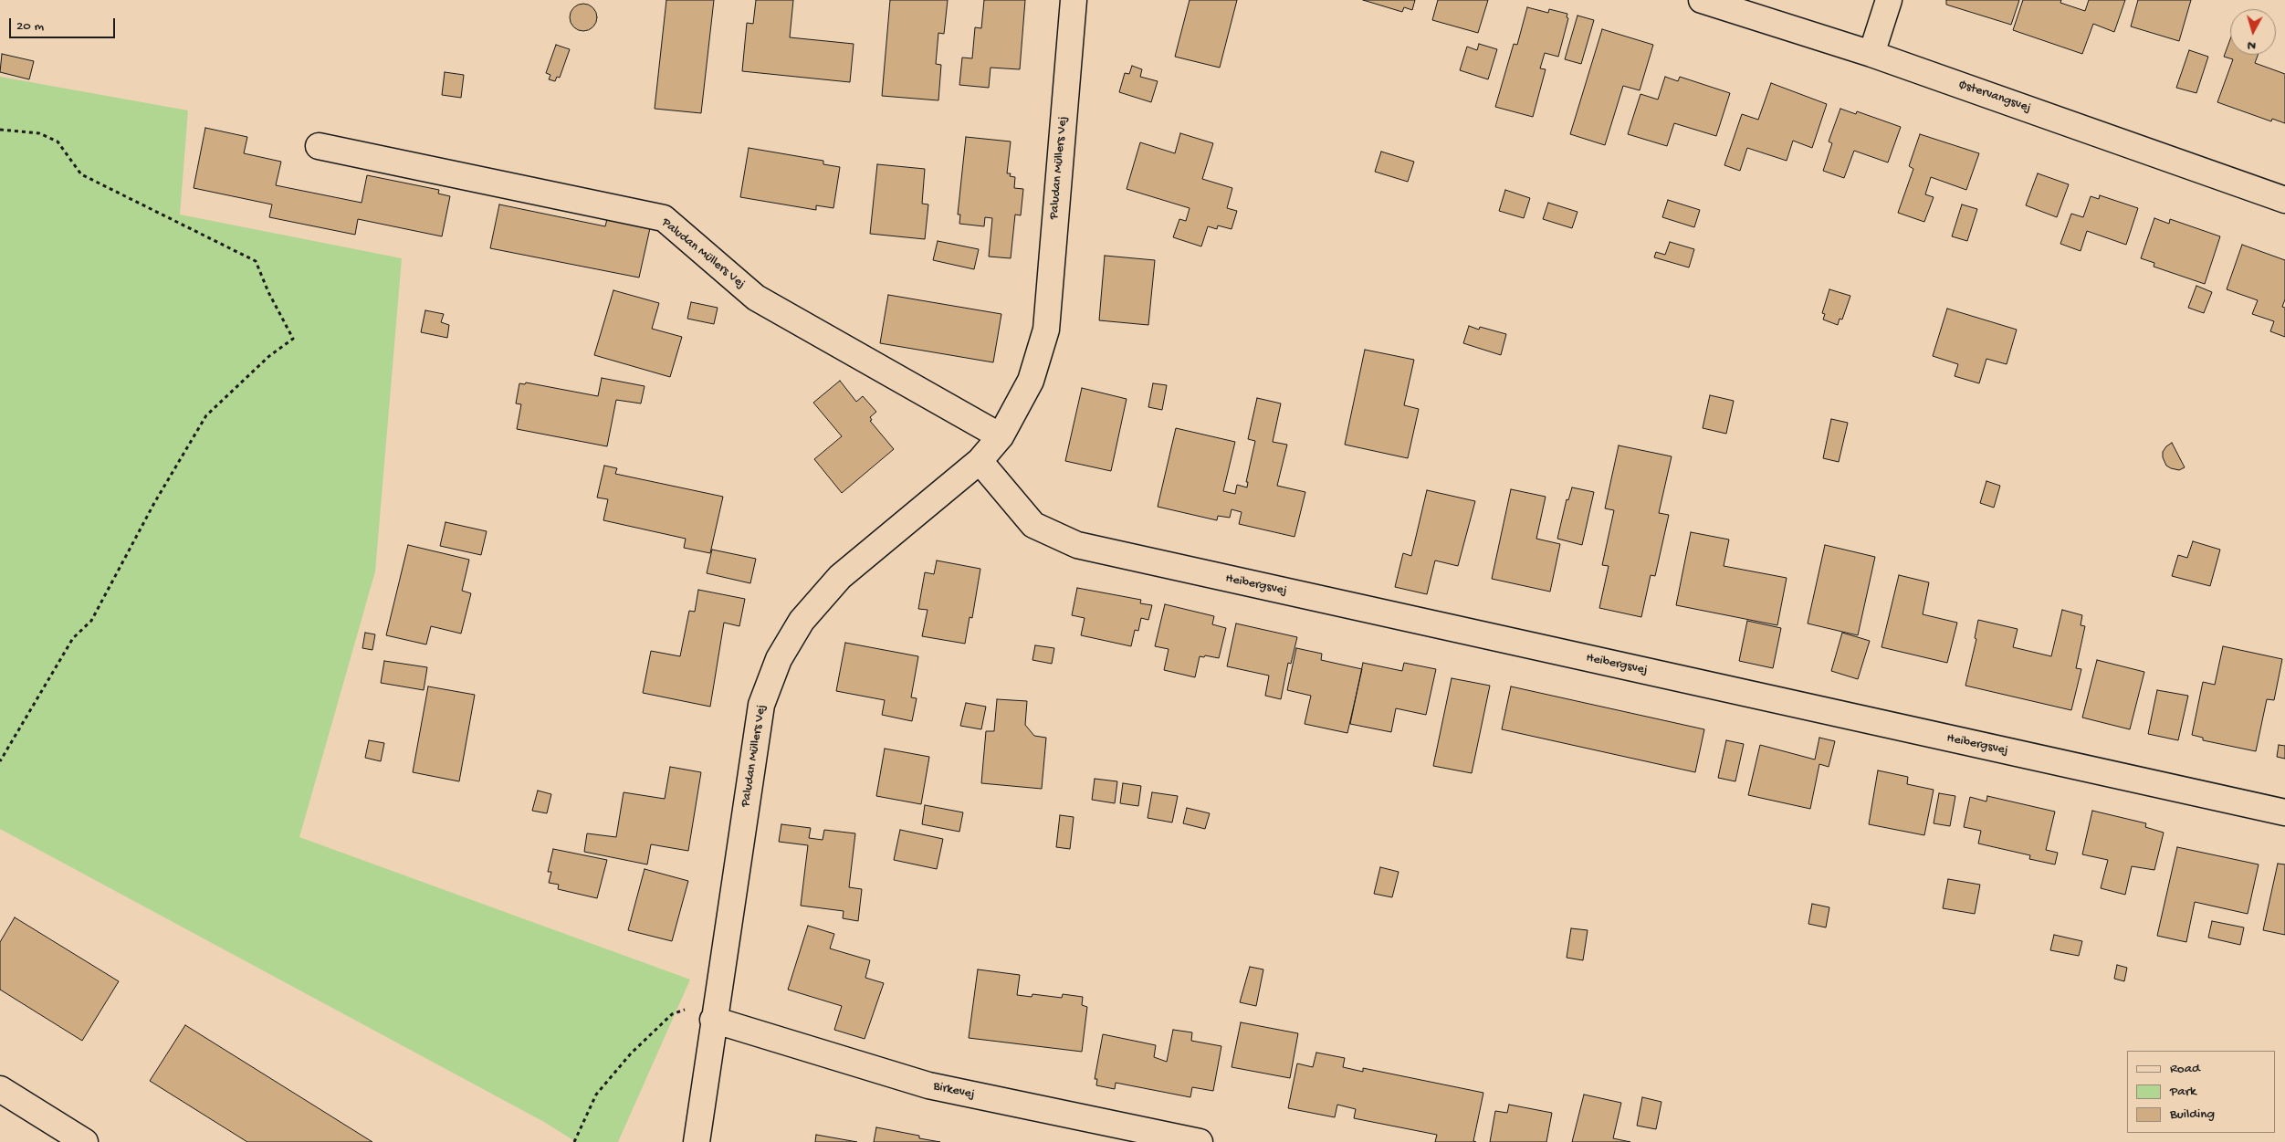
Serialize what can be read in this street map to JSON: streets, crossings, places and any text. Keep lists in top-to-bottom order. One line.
{"streets":{"street":["Østervangsvej","Paludan Müllers Vej","Heibergsvej","Birkevej"]},"crossings":[["Paludan Müllers Vej","Heibergsvej"],["Paludan Müllers Vej","Birkevej"]],"legend":["Road","Park","Building"],"scale_bar":"20 m","north":"bottom"}
